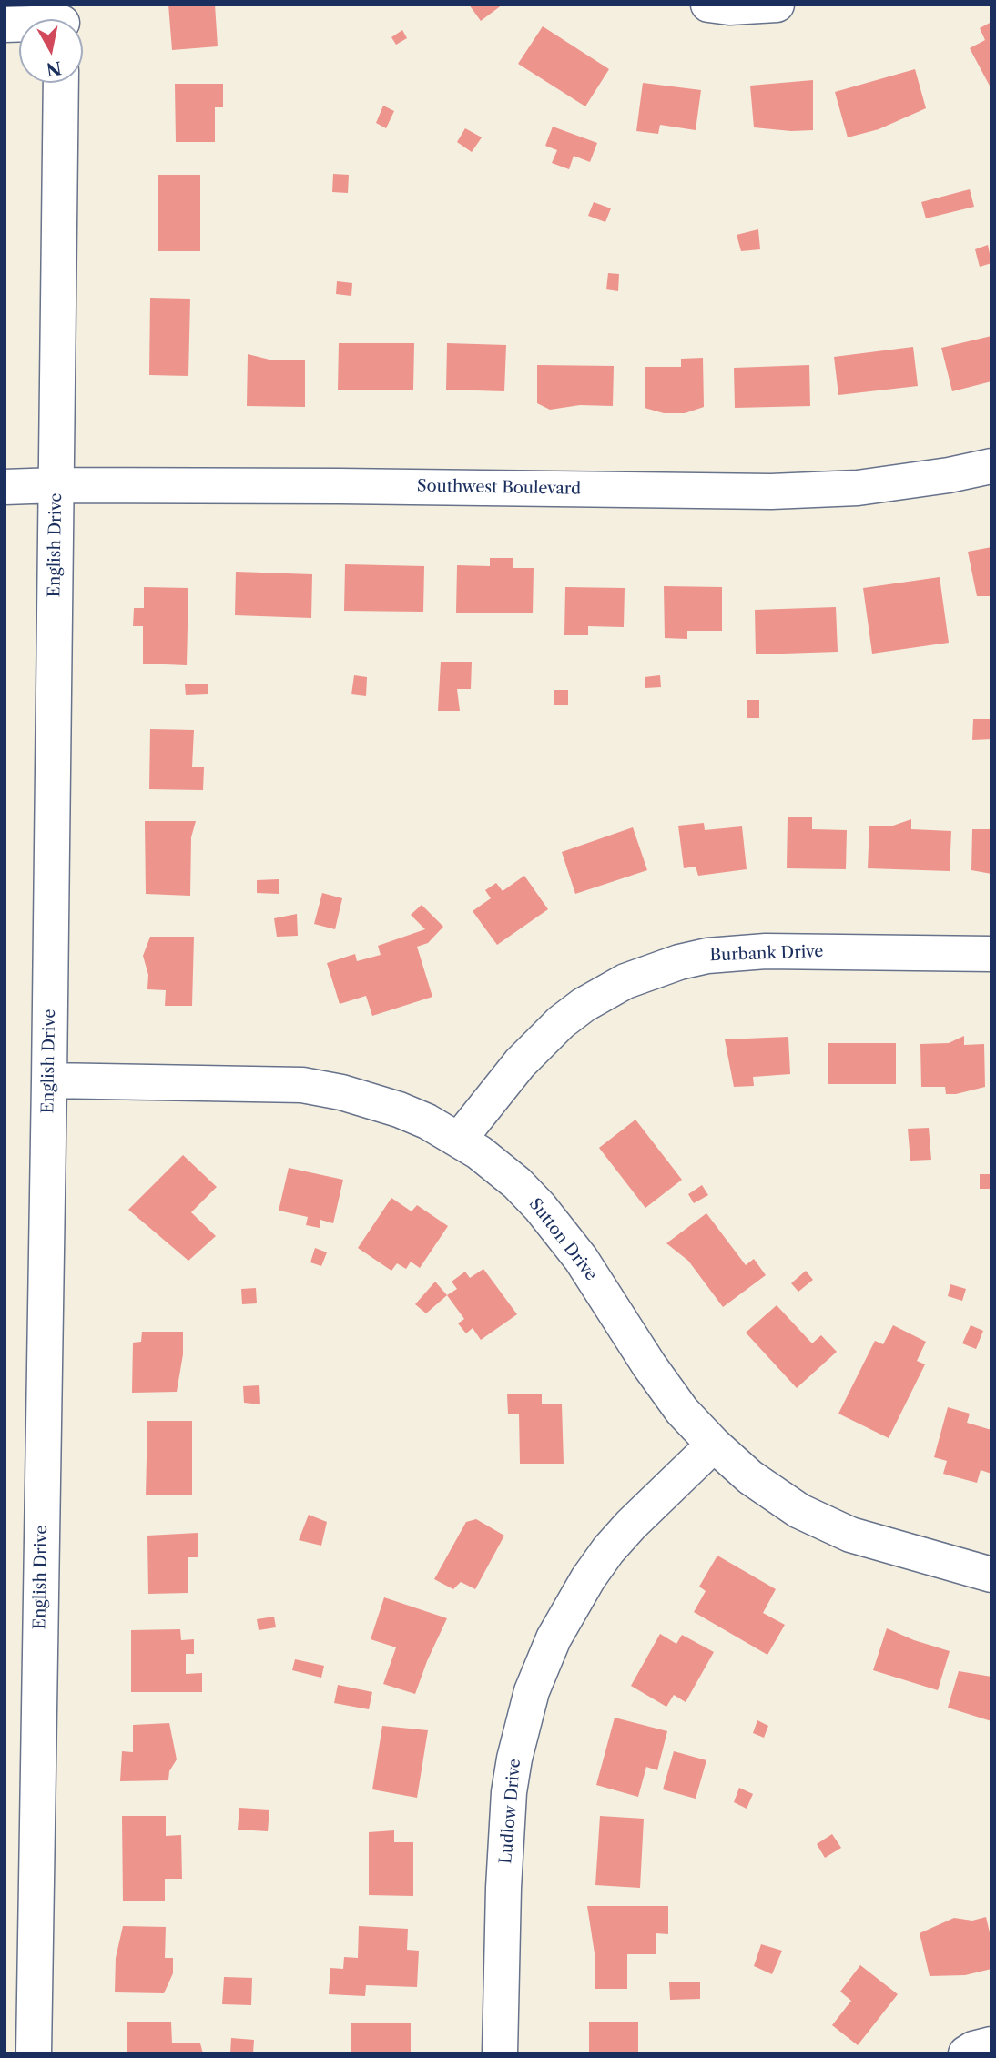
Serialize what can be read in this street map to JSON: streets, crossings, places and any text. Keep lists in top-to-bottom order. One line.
{"streets":{"street":["Southwest Boulevard","English Drive","Burbank Drive","Sutton Drive","Ludlow Drive"]},"crossings":[["Southwest Boulevard","English Drive"],["English Drive","Sutton Drive"],["Burbank Drive","Sutton Drive"],["Sutton Drive","Ludlow Drive"]],"north":"bottom"}
